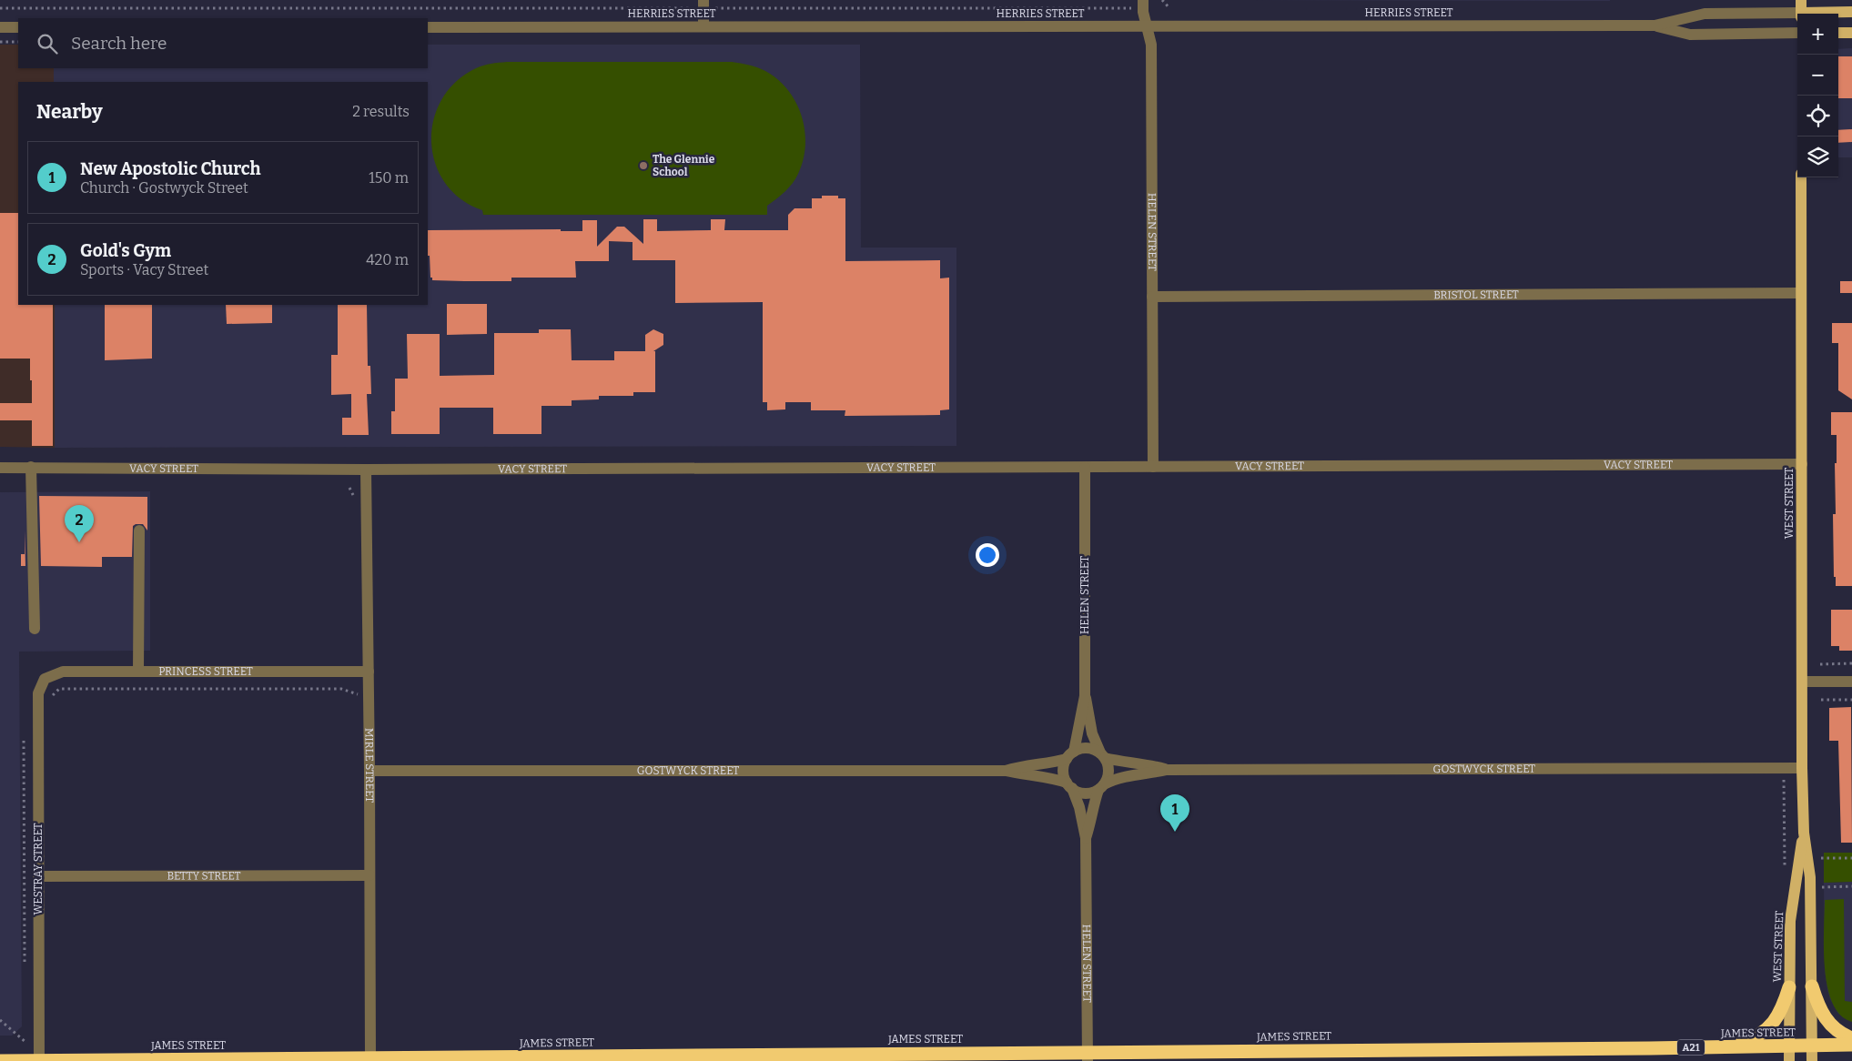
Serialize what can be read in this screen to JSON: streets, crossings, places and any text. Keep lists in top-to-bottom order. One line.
{"streets":{"highway":["JAMES STREET","A21"],"main road":["HERRIES STREET","WEST STREET"],"street":["HELEN STREET","BRISTOL STREET","VACY STREET","PRINCESS STREET","MIRLE STREET","GOSTWYCK STREET","WESTRAY STREET","BETTY STREET"]},"crossings":[["HERRIES STREET","HELEN STREET"],["HELEN STREET","BRISTOL STREET"],["HELEN STREET","VACY STREET"],["HELEN STREET","GOSTWYCK STREET"],["HELEN STREET","JAMES STREET"],["BRISTOL STREET","WEST STREET"],["VACY STREET","WEST STREET"],["VACY STREET","MIRLE STREET"],["WEST STREET","GOSTWYCK STREET"],["WEST STREET","JAMES STREET"],["PRINCESS STREET","MIRLE STREET"],["PRINCESS STREET","WESTRAY STREET"],["MIRLE STREET","GOSTWYCK STREET"],["MIRLE STREET","BETTY STREET"],["MIRLE STREET","JAMES STREET"],["WESTRAY STREET","BETTY STREET"],["WESTRAY STREET","JAMES STREET"]],"places":["The Glennie School"],"page":{"map_buttons":["+","−"],"search":"Search here","heading":["Nearby","2 results"],"list":[{"mark":"1","name":"New Apostolic Church","note":"Church · Gostwyck Street","value":"150 m"},{"mark":"2","name":"Gold's Gym","note":"Sports · Vacy Street","value":"420 m"}],"pins":["2","1"]}}
